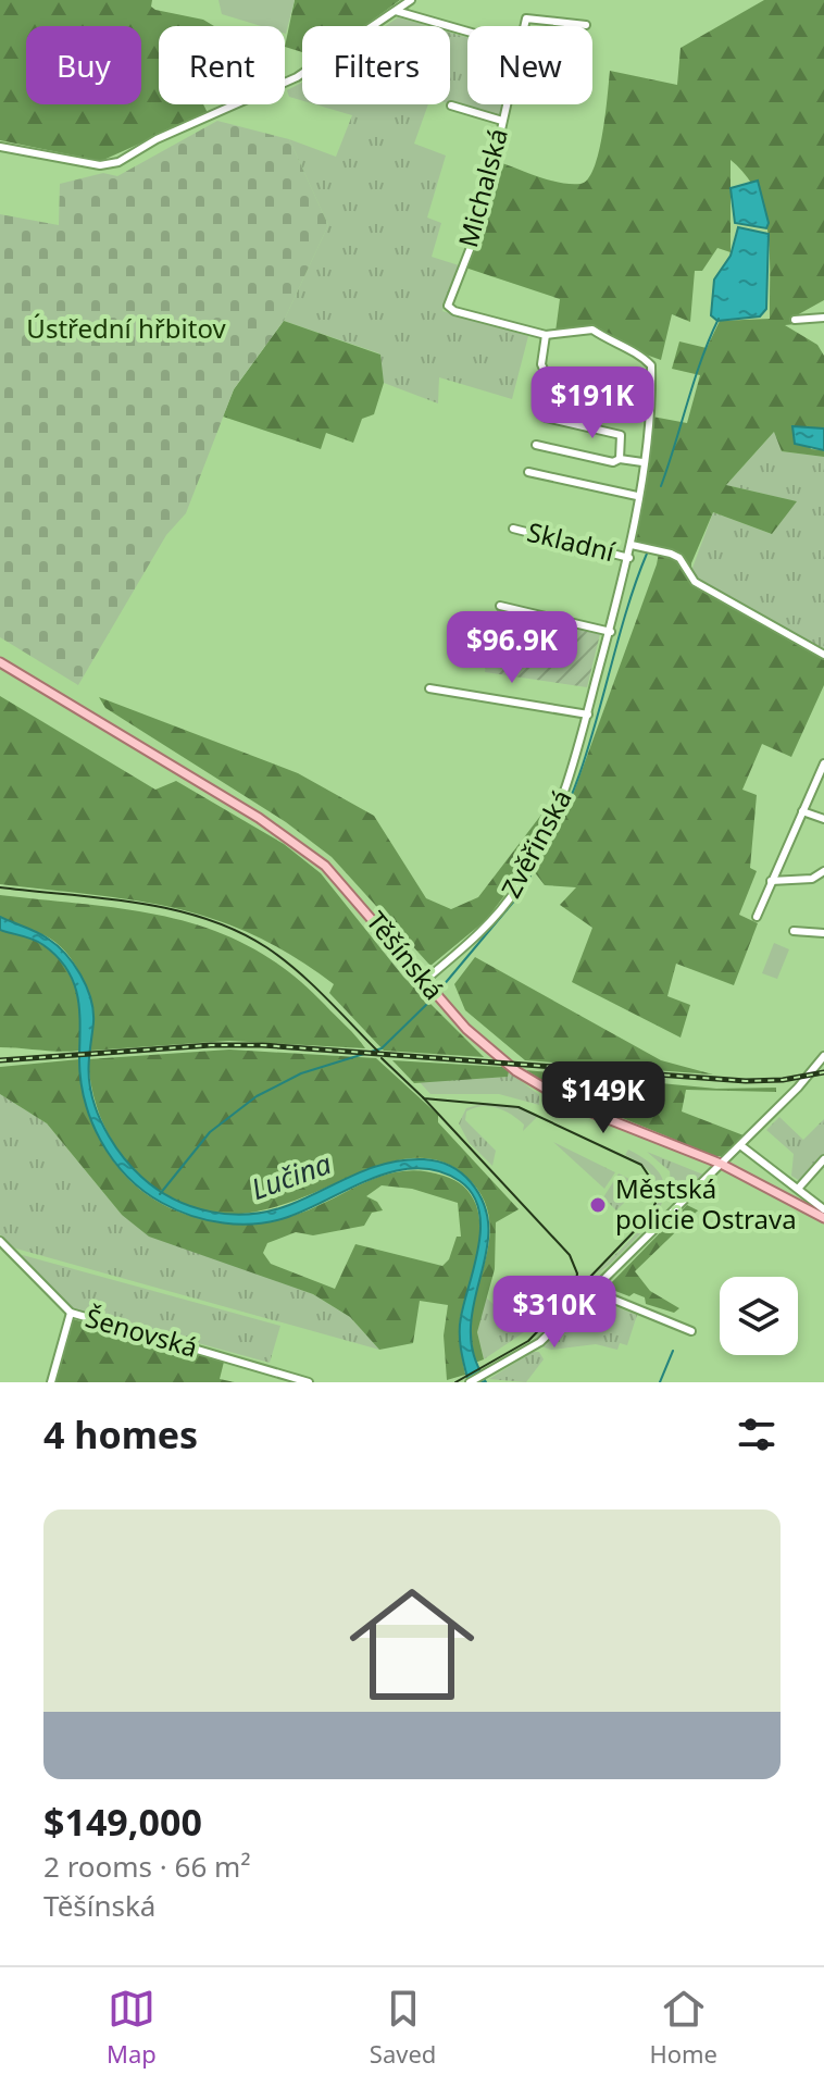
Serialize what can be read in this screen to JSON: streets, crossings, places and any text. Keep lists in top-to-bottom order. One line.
{"streets":{"main road":["Těšínská"],"street":["Michalská","Skladní","Zvěřinská","Šenovská"]},"crossings":[["Michalská","Zvěřinská"],["Skladní","Zvěřinská"],["Zvěřinská","Těšínská"]],"water":["Lučina"],"parks":["Ústřední hřbitov"],"places":["Městská policie Ostrava"],"page":{"chip":["Buy","Rent","Filters","New"],"price":["$191K","$96.9K","$149K","$310K"],"heading":"4 homes","list":[{"name":"$149,000","note":"2 rooms · 66 m² · Těšínská"}],"tabs":["Map","Saved","Home"]}}
